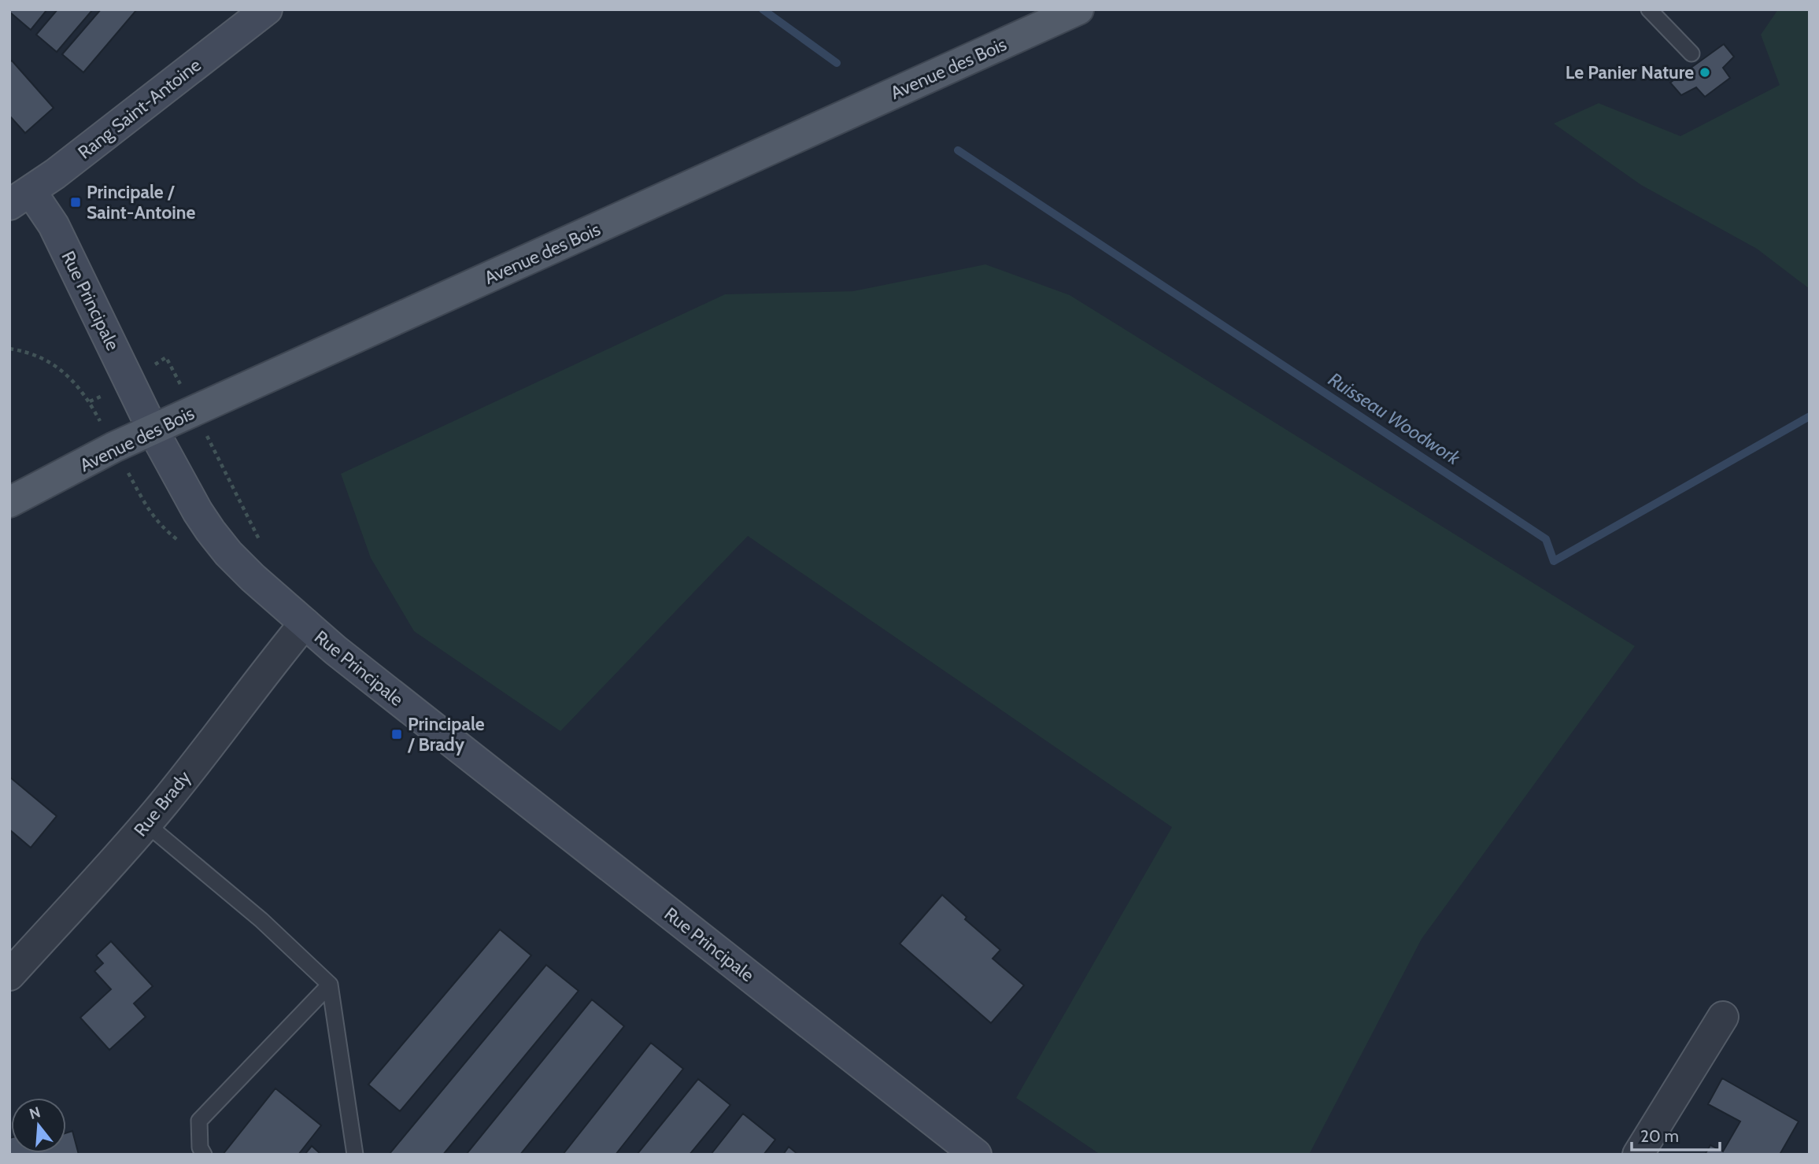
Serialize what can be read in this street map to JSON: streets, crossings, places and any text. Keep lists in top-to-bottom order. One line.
{"streets":{"main road":["Avenue des Bois"],"street":["Rang Saint-Antoine","Rue Principale","Rue Brady"]},"crossings":[["Avenue des Bois","Rue Principale"],["Rang Saint-Antoine","Rue Principale"],["Rue Principale","Rue Brady"]],"water":["Ruisseau Woodwork"],"places":{"other":["Le Panier Nature"],"transit":["Principale / Saint-Antoine","Principale / Brady"]},"scale_bar":"20 m","north":"top"}
